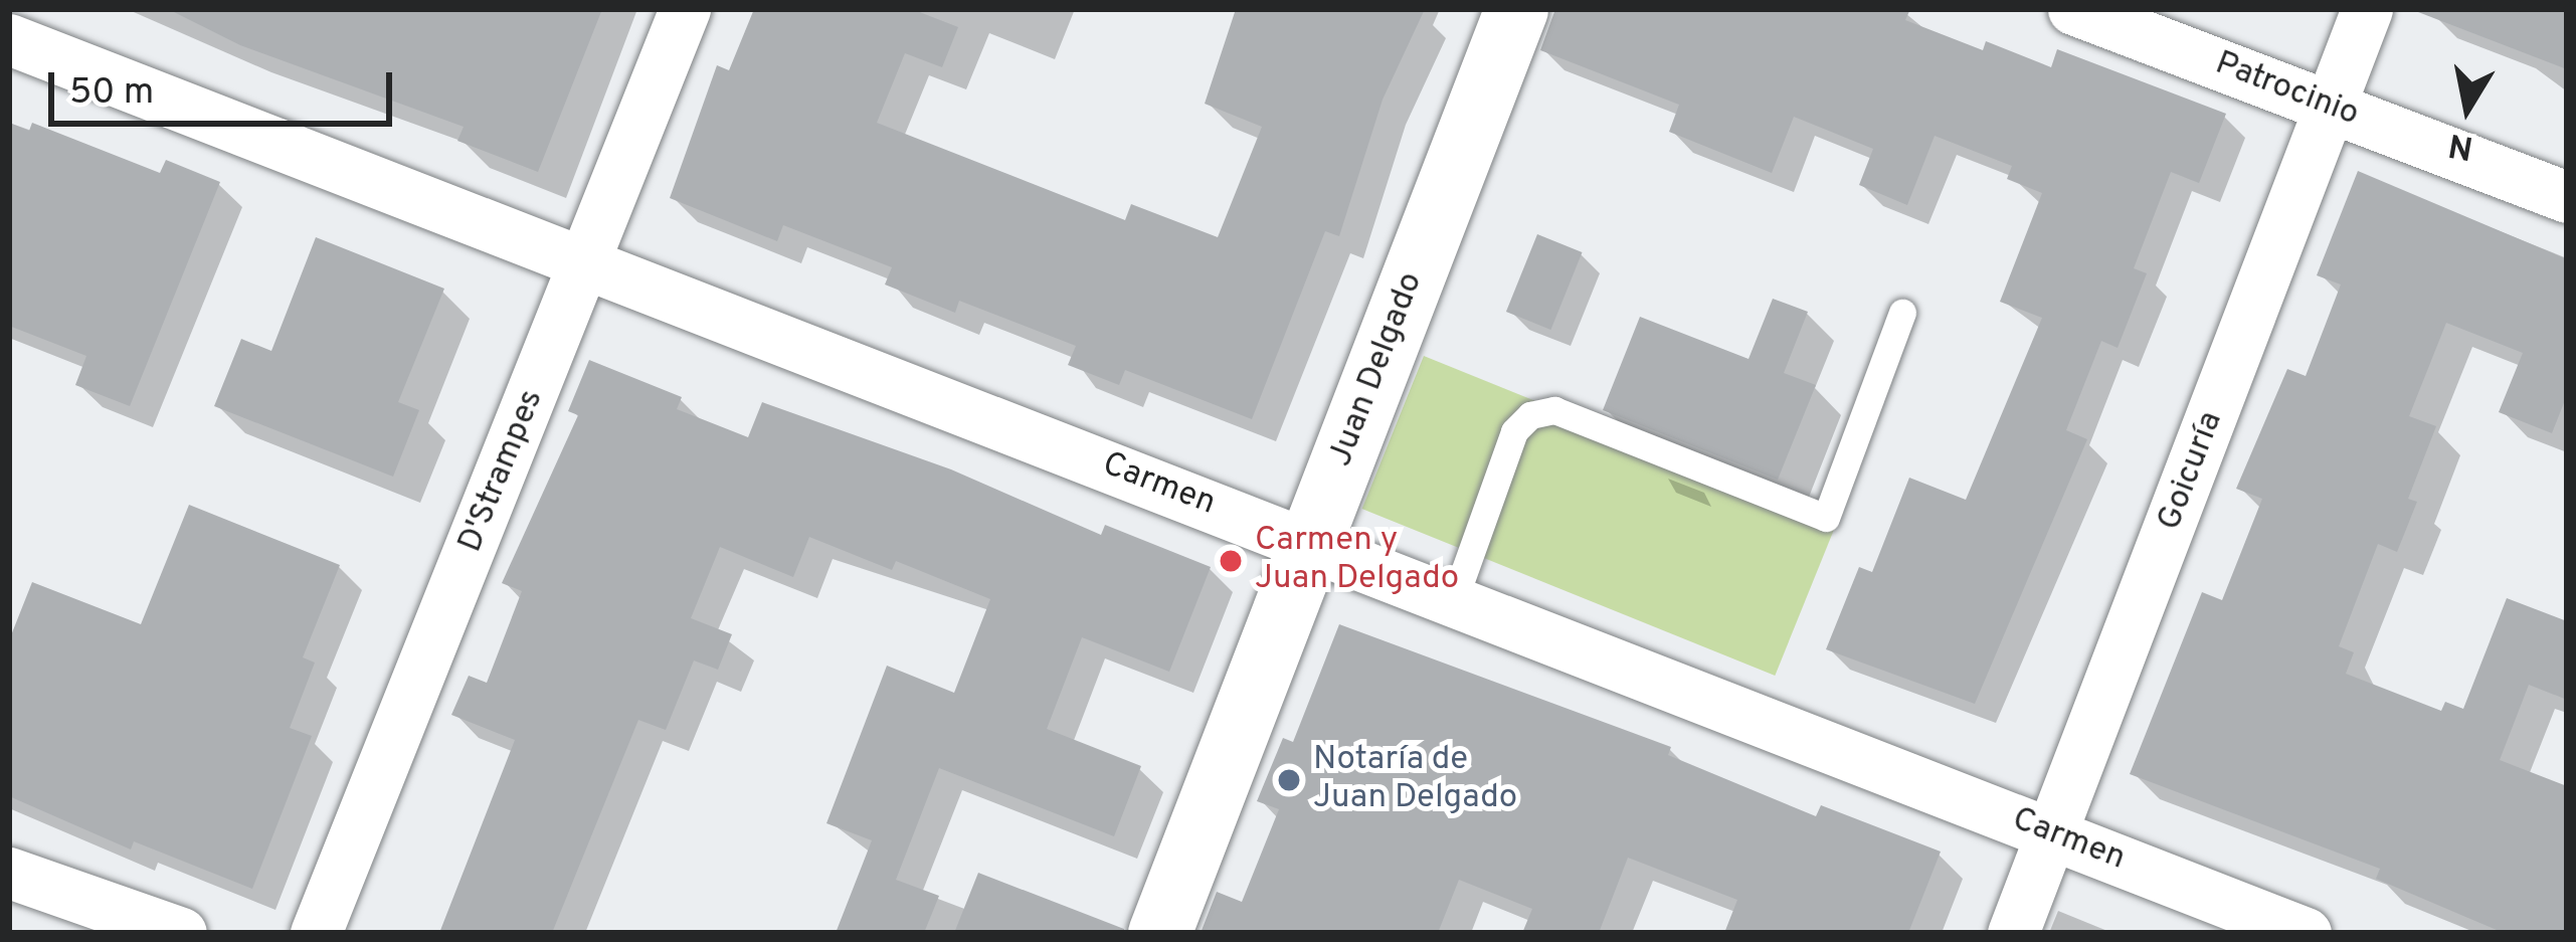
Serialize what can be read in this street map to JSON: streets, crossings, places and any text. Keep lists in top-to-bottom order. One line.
{"streets":{"street":["Patrocinio","Juan Delgado","D'Strampes","Goicuría","Carmen"]},"crossings":[["Patrocinio","Goicuría"],["Juan Delgado","Carmen"],["D'Strampes","Carmen"],["Goicuría","Carmen"]],"places":["Carmen y Juan Delgado","Notaría de Juan Delgado"],"scale_bar":"50 m","north":"bottom"}
